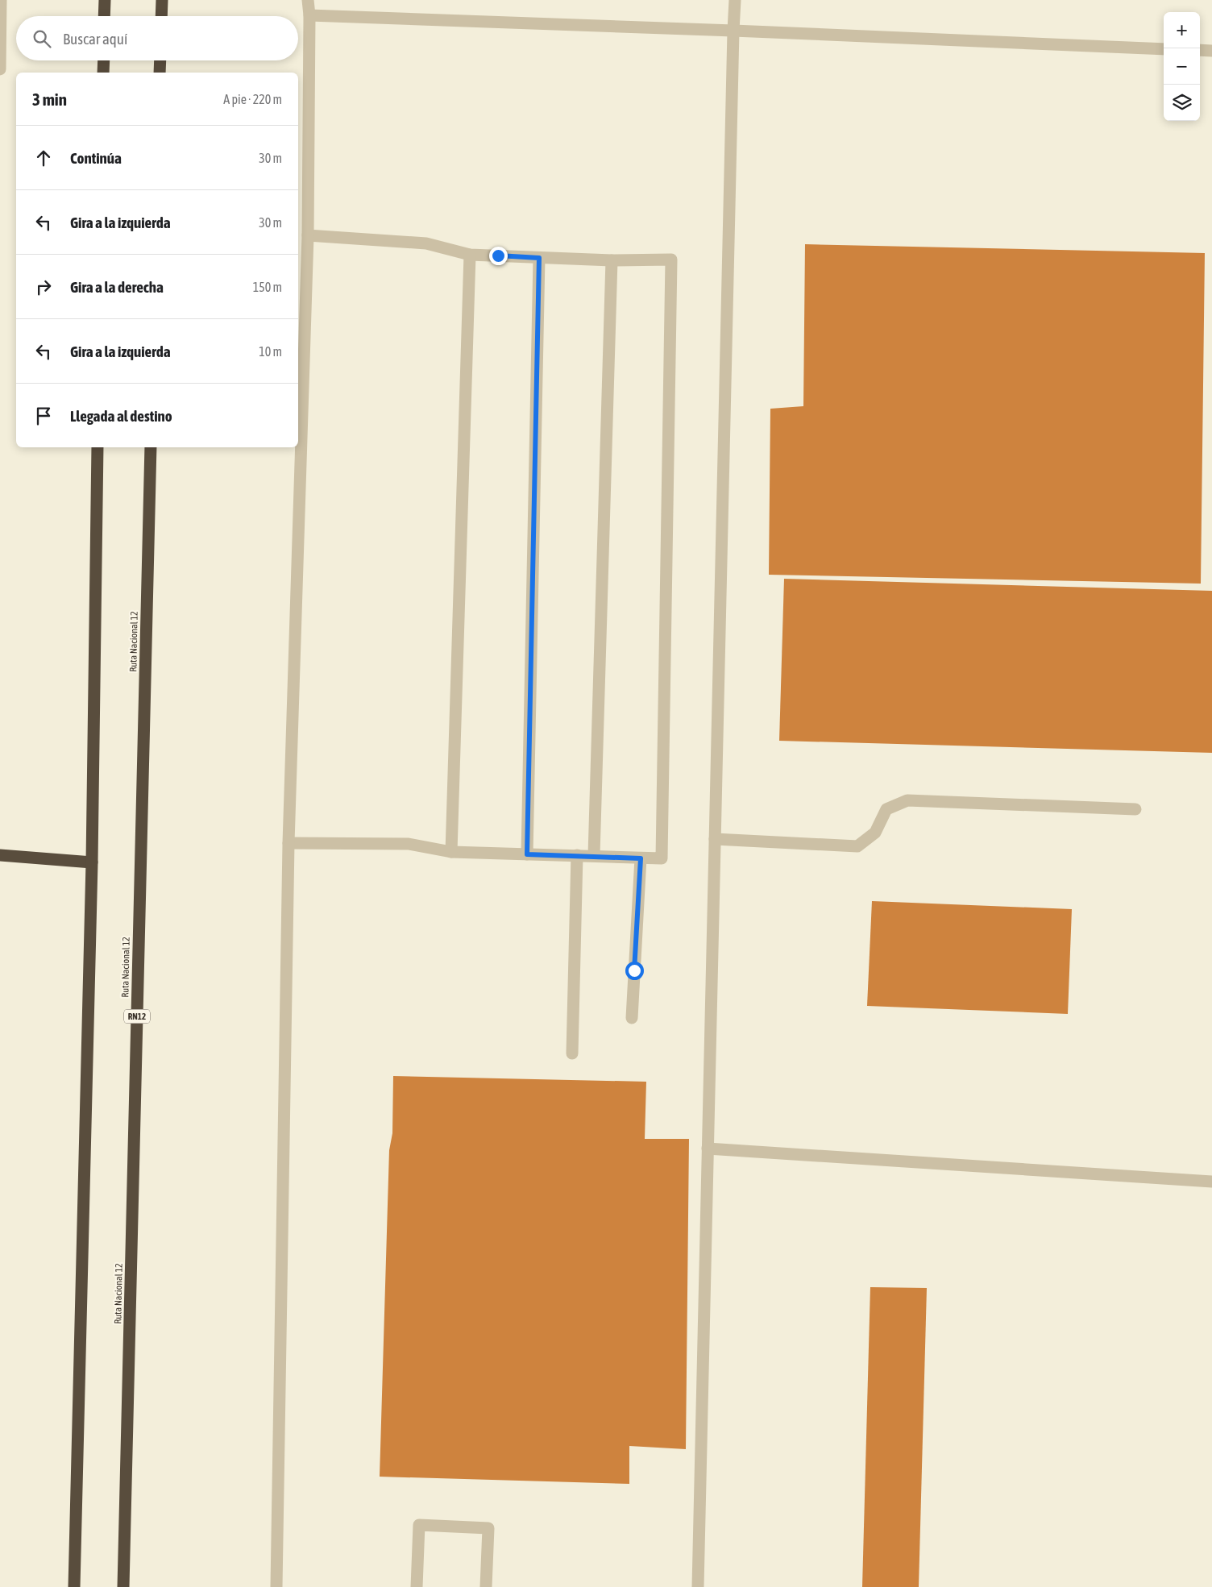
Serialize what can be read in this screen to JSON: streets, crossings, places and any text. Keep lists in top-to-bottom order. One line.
{"streets":{"highway":["Ruta Nacional 12","RN12"]},"page":{"map_buttons":["+","−"],"search":"Buscar aquí","heading":["3 min","A pie · 220 m"],"list":[["Continúa","30 m"],["Gira a la izquierda","30 m"],["Gira a la derecha","150 m"],["Gira a la izquierda","10 m"],"Llegada al destino"]}}
